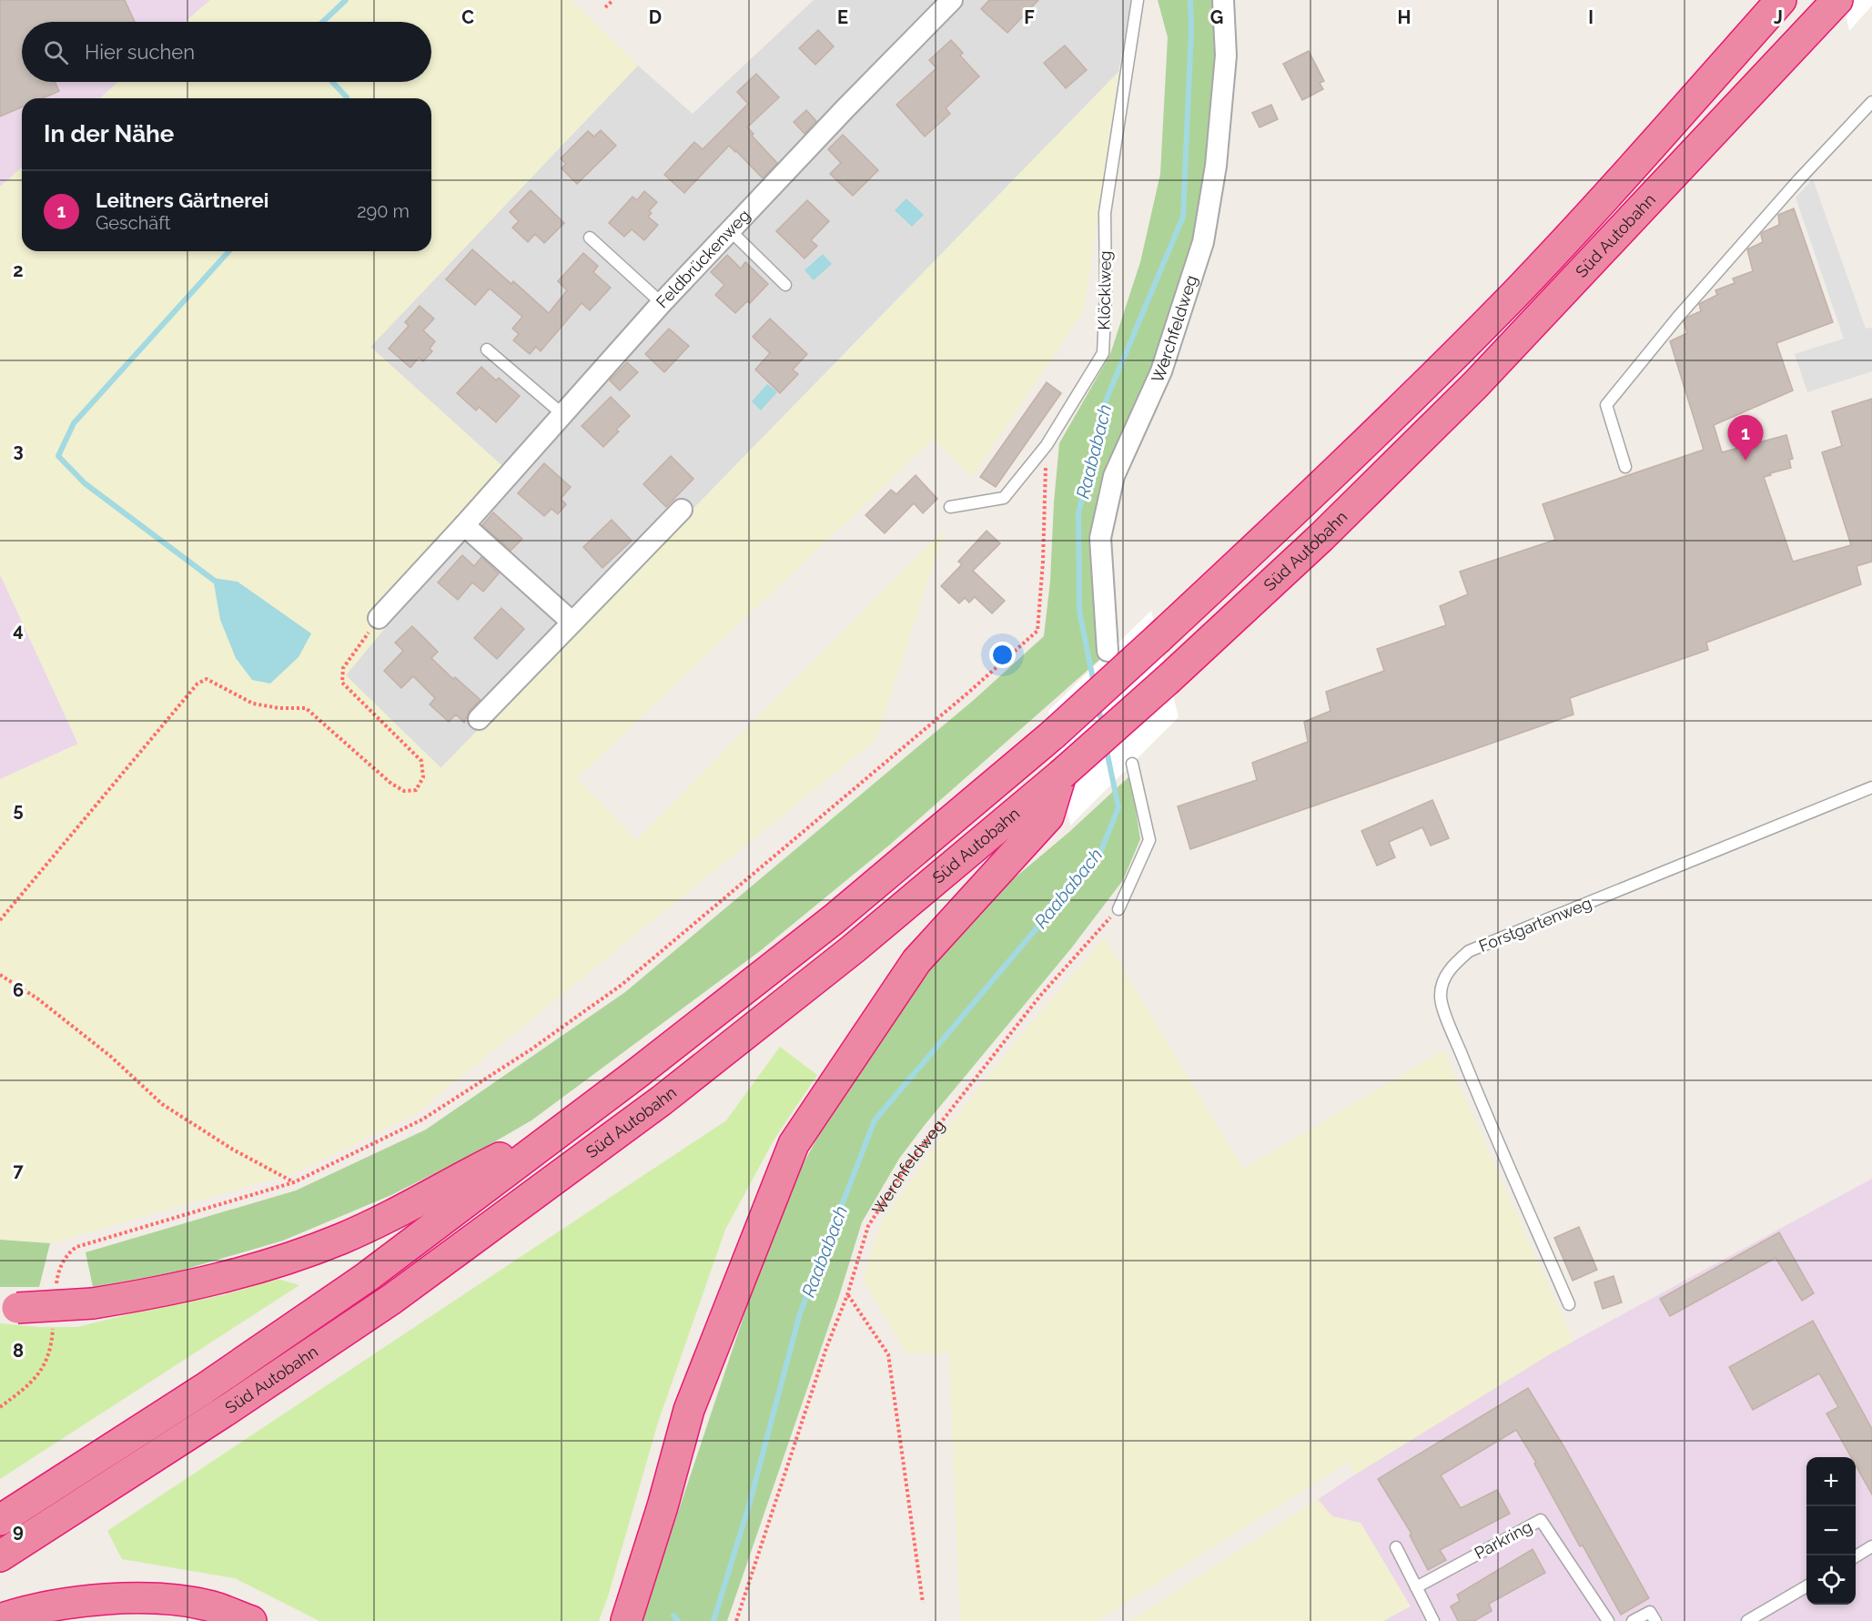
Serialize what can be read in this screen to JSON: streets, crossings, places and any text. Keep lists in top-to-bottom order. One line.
{"streets":{"highway":["Süd Autobahn"],"street":["Feldbrückenweg","Werchfeldweg"],"lane":["Klöcklweg","Forstgartenweg","Parkring"]},"water":["Raababach"],"page":{"search":"Hier suchen","heading":"In der Nähe","list":[{"mark":"1","name":"Leitners Gärtnerei","note":"Geschäft","value":"290 m"}],"pins":"1","map_buttons":["+","−"]},"grid":{"columns":["C","D","E","F","G","H","I","J"],"rows":["2","3","4","5","6","7","8","9"]}}
